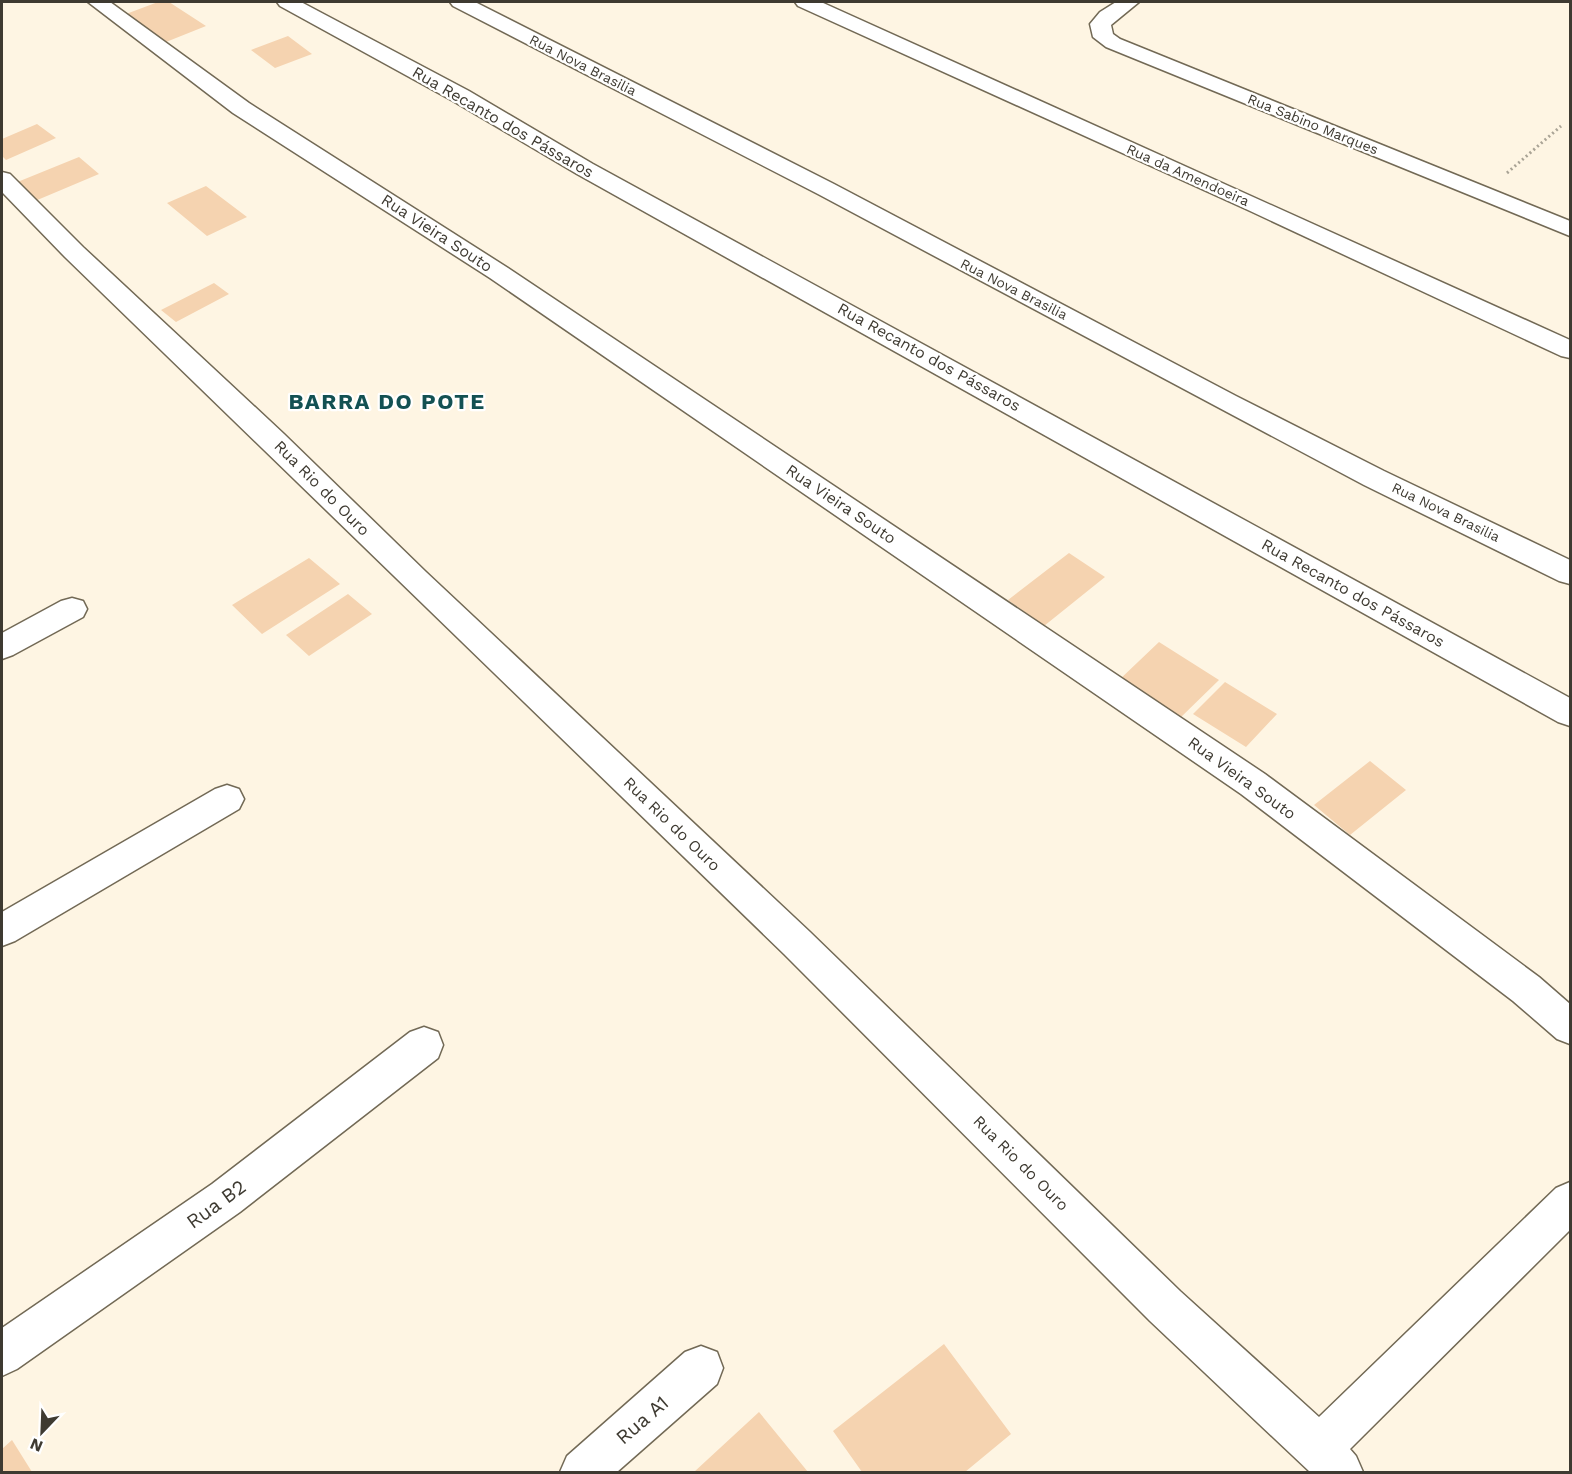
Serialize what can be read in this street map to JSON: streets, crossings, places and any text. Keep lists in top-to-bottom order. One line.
{"streets":{"street":["Rua Nova Brasilia","Rua Recanto dos Pássaros","Rua Sabino Marques","Rua da Amendoeira","Rua Vieira Souto","Rua Rio do Ouro","Rua B2","Rua A1"]},"districts":["BARRA DO POTE"],"north":"bottom left"}
